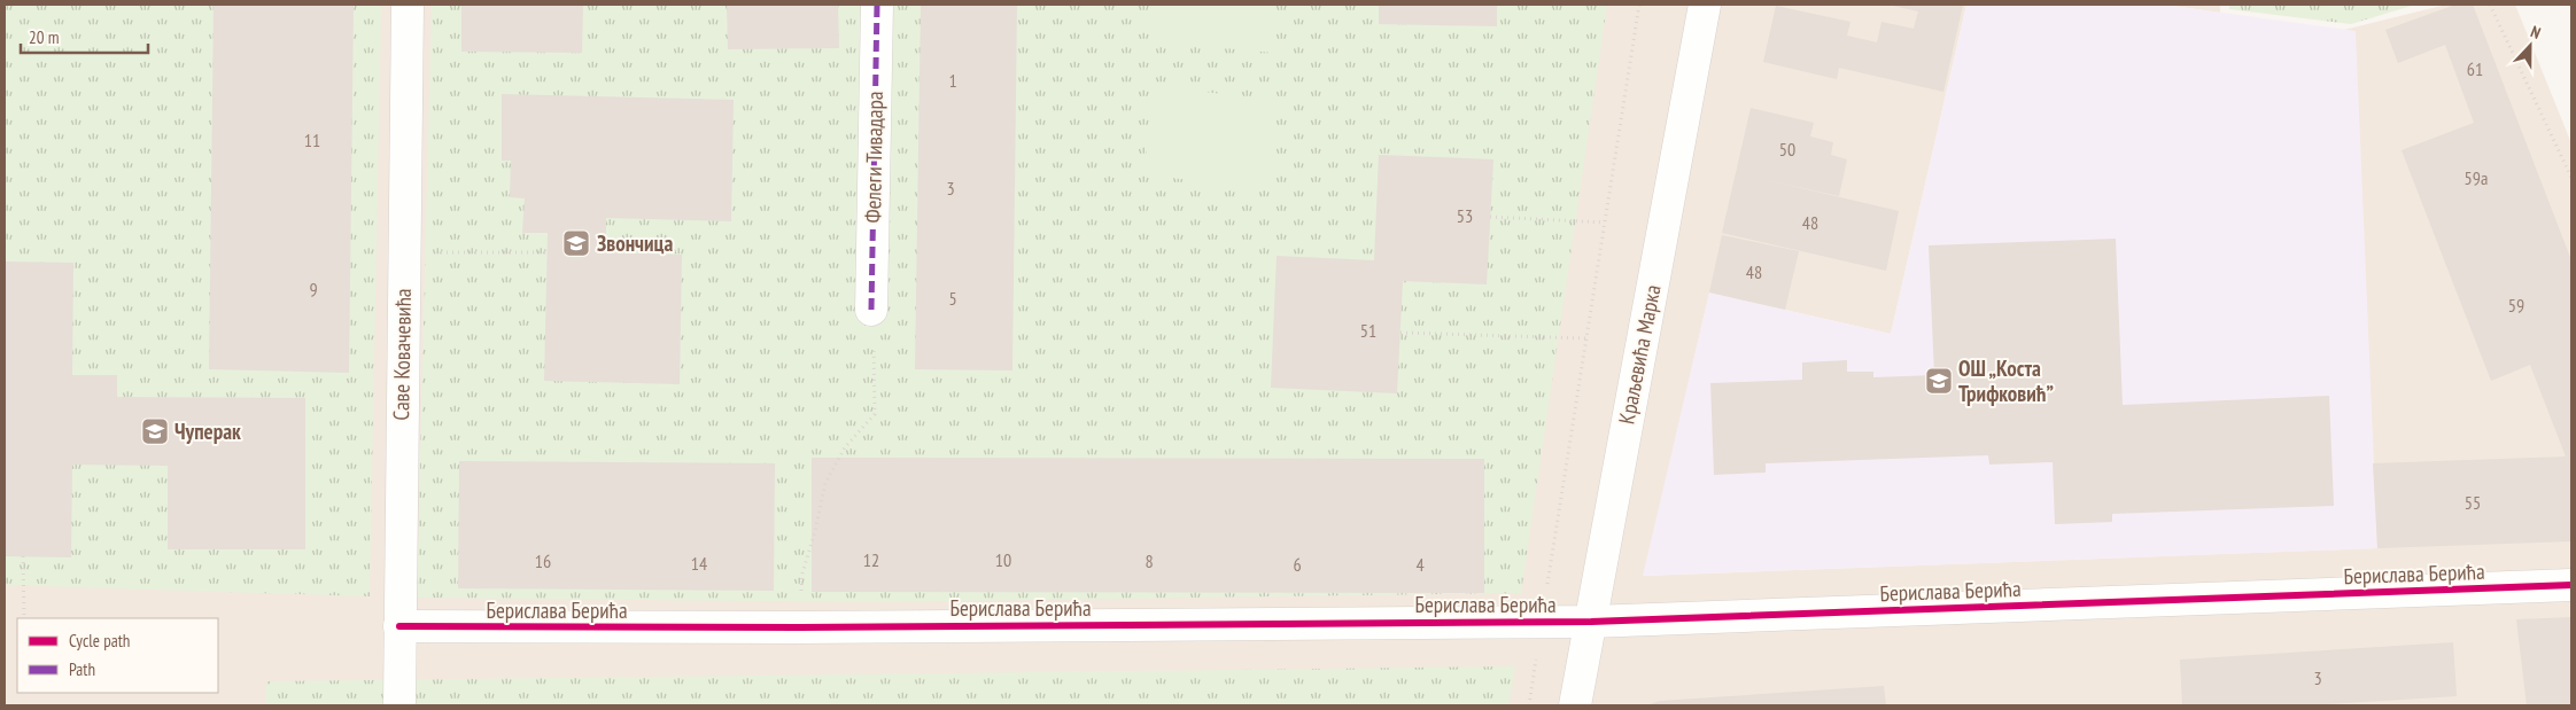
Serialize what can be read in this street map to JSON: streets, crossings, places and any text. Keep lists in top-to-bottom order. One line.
{"streets":{"street":["Фелеги Тивадара","Саве Ковачевића","Краљевића Марка","Берислава Берића"]},"crossings":[["Саве Ковачевића","Берислава Берића"],["Краљевића Марка","Берислава Берића"]],"places":{"school or university":["Звончица","ОШ „Коста Трифковић”","Чуперак"]},"house_numbers":["61","1","11","50","59a","3","53","48","48","9","5","59","51","55","12","10","16","8","14","6","4","3"],"legend":["Cycle path","Path"],"scale_bar":"20 m","north":"top"}
